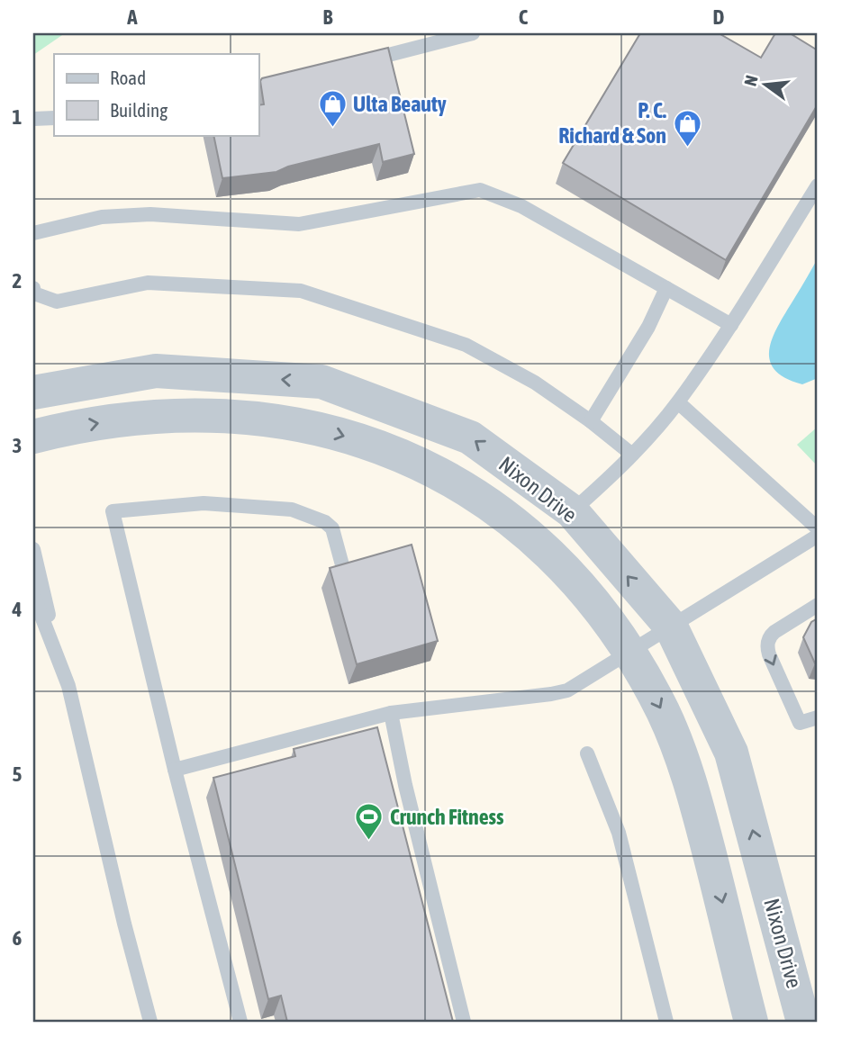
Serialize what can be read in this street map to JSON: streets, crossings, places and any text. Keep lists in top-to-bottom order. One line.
{"streets":{"street":["Nixon Drive"]},"places":{"shop":["Ulta Beauty","P. C. Richard & Son"],"sports":["Crunch Fitness"]},"legend":["Road","Building"],"north":"left","grid":{"columns":["A","B","C","D"],"rows":["1","2","3","4","5","6"]}}
